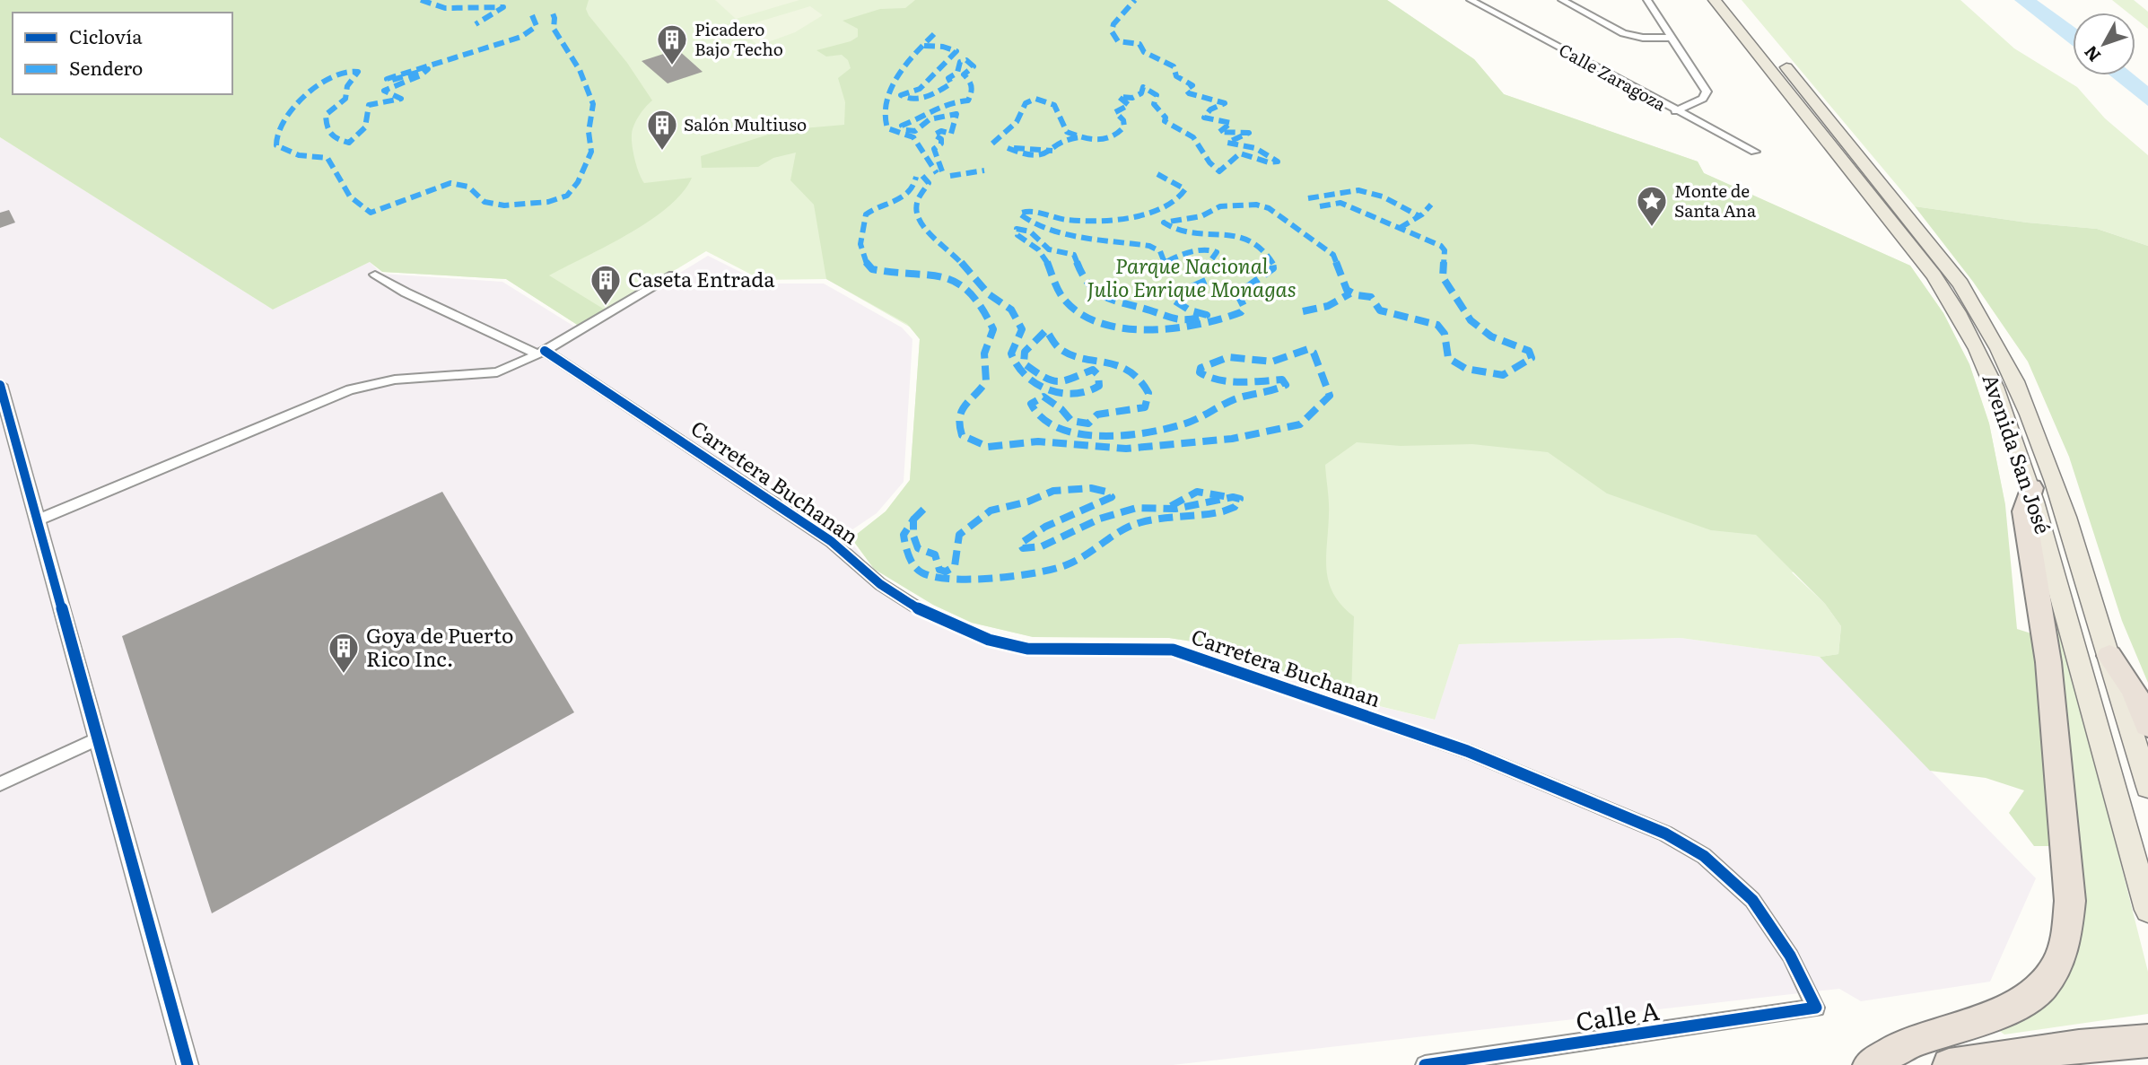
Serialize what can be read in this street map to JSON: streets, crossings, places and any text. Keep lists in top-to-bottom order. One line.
{"streets":{"main road":["Avenida San José"],"street":["Calle Zaragoza","Carretera Buchanan","Calle A"]},"crossings":[["Carretera Buchanan","Calle A"]],"parks":["Parque Nacional Julio Enrique Monagas"],"places":{"building":["Picadero Bajo Techo","Salón Multiuso","Caseta Entrada","Goya de Puerto Rico Inc."],"place":["Monte de Santa Ana"]},"legend":["Ciclovía","Sendero"],"north":"bottom left"}
